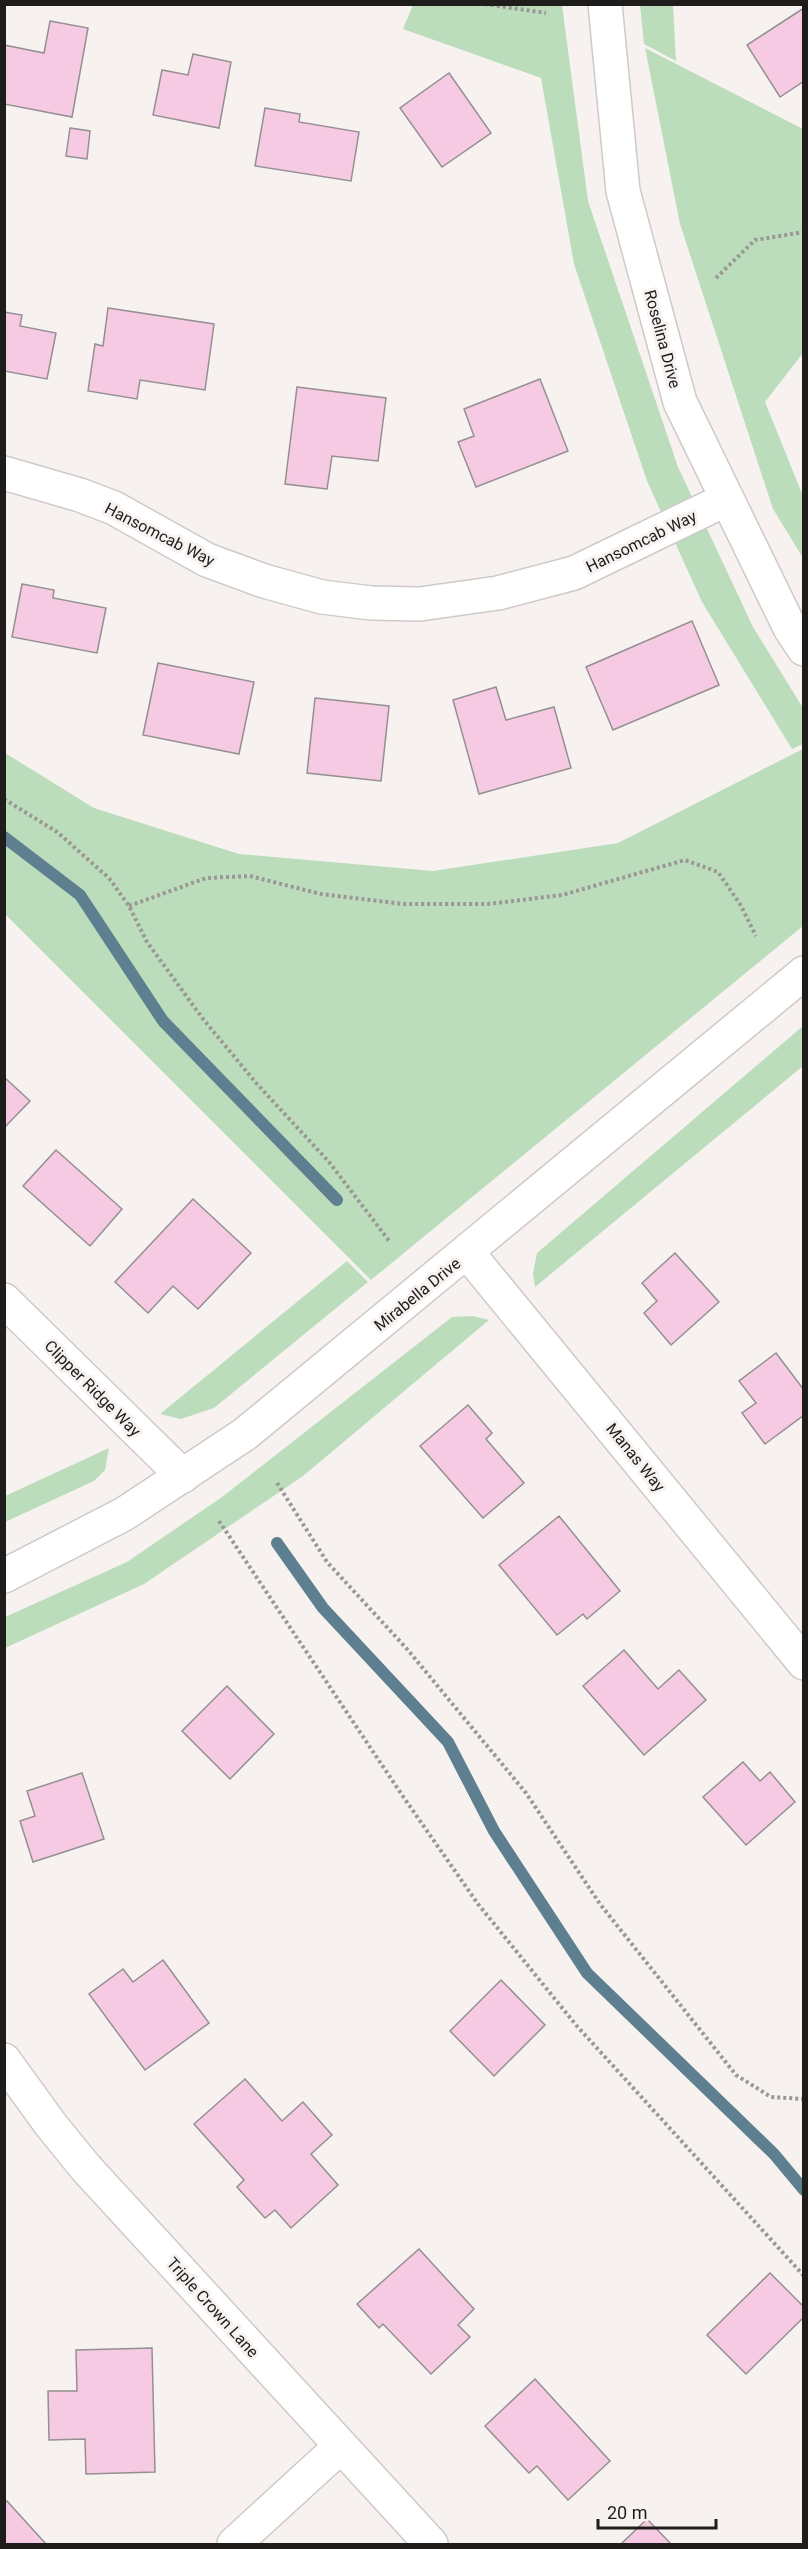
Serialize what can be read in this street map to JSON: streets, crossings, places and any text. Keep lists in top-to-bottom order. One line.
{"streets":{"street":["Roselina Drive","Hansomcab Way","Mirabella Drive","Clipper Ridge Way","Manas Way","Triple Crown Lane"]},"crossings":[["Roselina Drive","Hansomcab Way"],["Mirabella Drive","Clipper Ridge Way"],["Mirabella Drive","Manas Way"]],"scale_bar":"20 m"}
